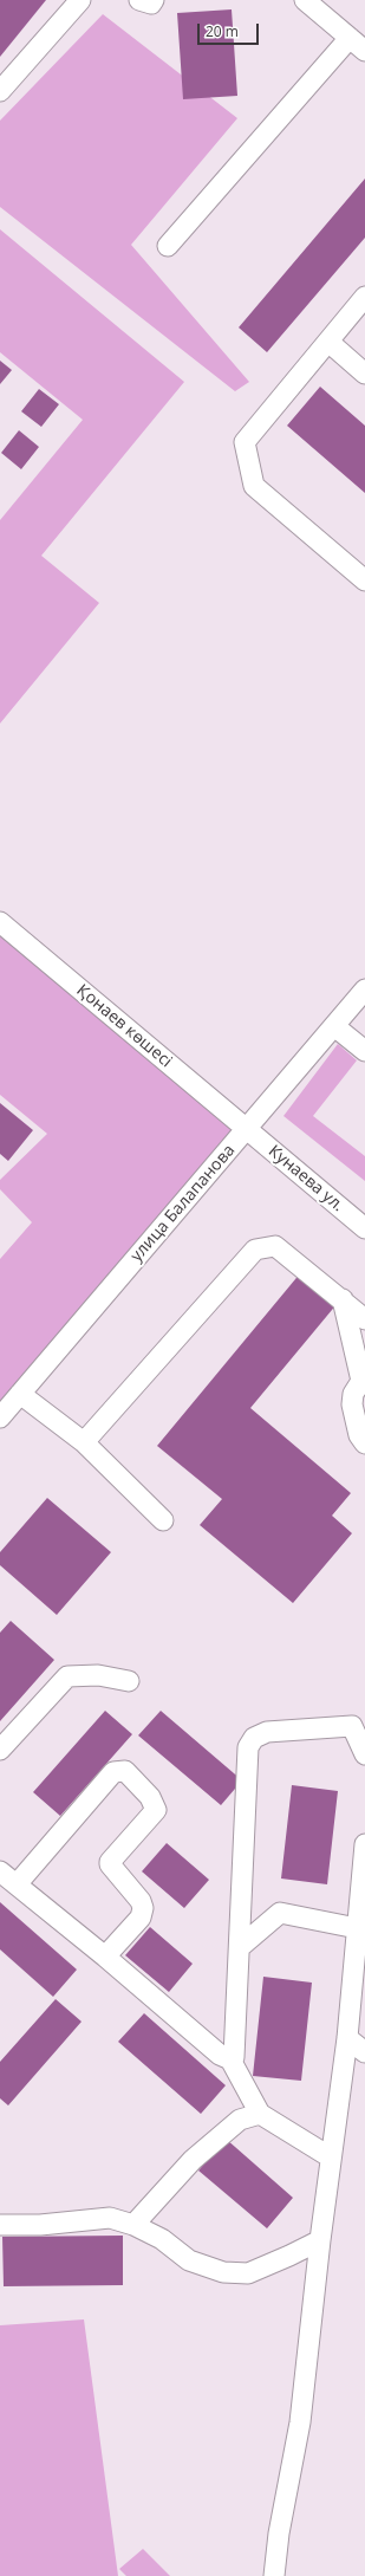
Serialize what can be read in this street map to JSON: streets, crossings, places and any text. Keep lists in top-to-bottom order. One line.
{"streets":{"street":["Қонаев көшесі","Кунаева ул.","улица Балапанова"]},"crossings":[["Қонаев көшесі","Кунаева ул."],["Қонаев көшесі","улица Балапанова"],["Кунаева ул.","улица Балапанова"]],"scale_bar":"20 m"}
